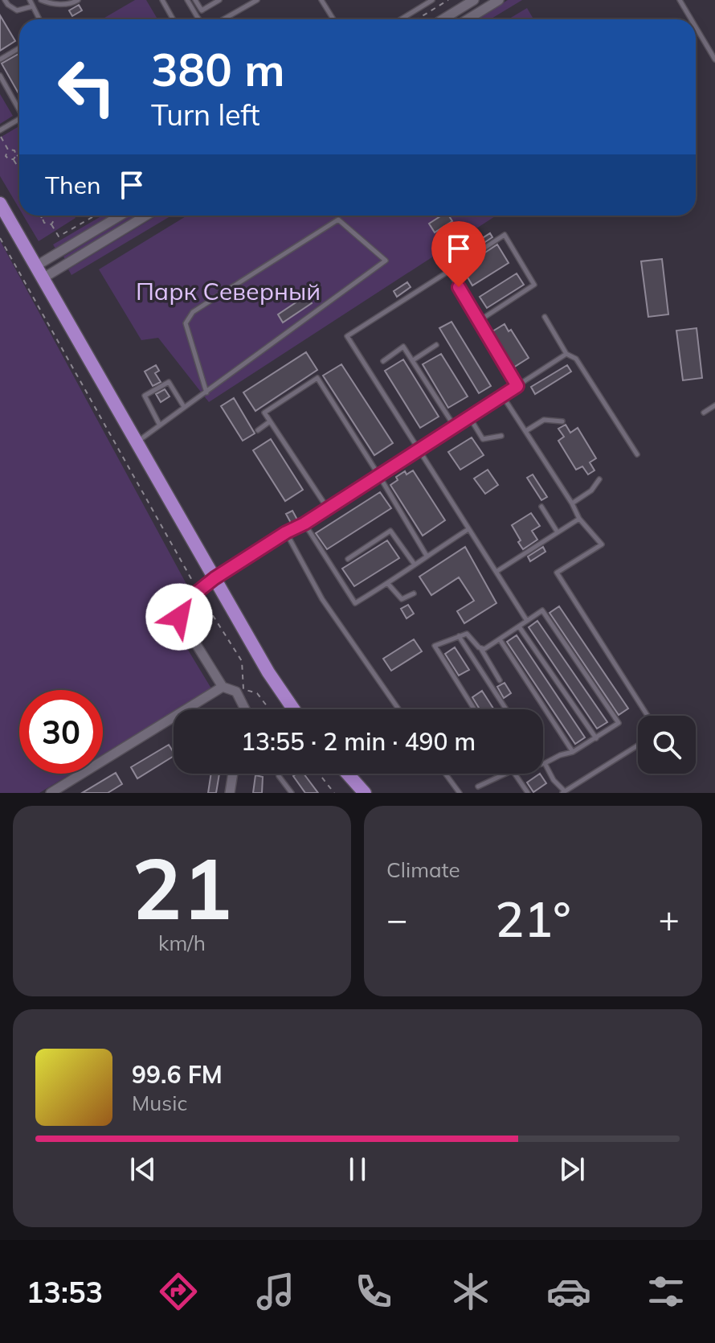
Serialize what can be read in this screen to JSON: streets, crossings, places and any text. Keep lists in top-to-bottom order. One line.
{"parks":["Парк Северный"],"page":{"turn":["380 m","Turn left"],"then":"Then","limit":"30","trip":"13:55 · 2 min · 490 m","tile":[["21","km/h"],"Climate"],"heat":["−","21°","+"],"song":["99.6 FM","Music"],"tabs":"13:53"}}
